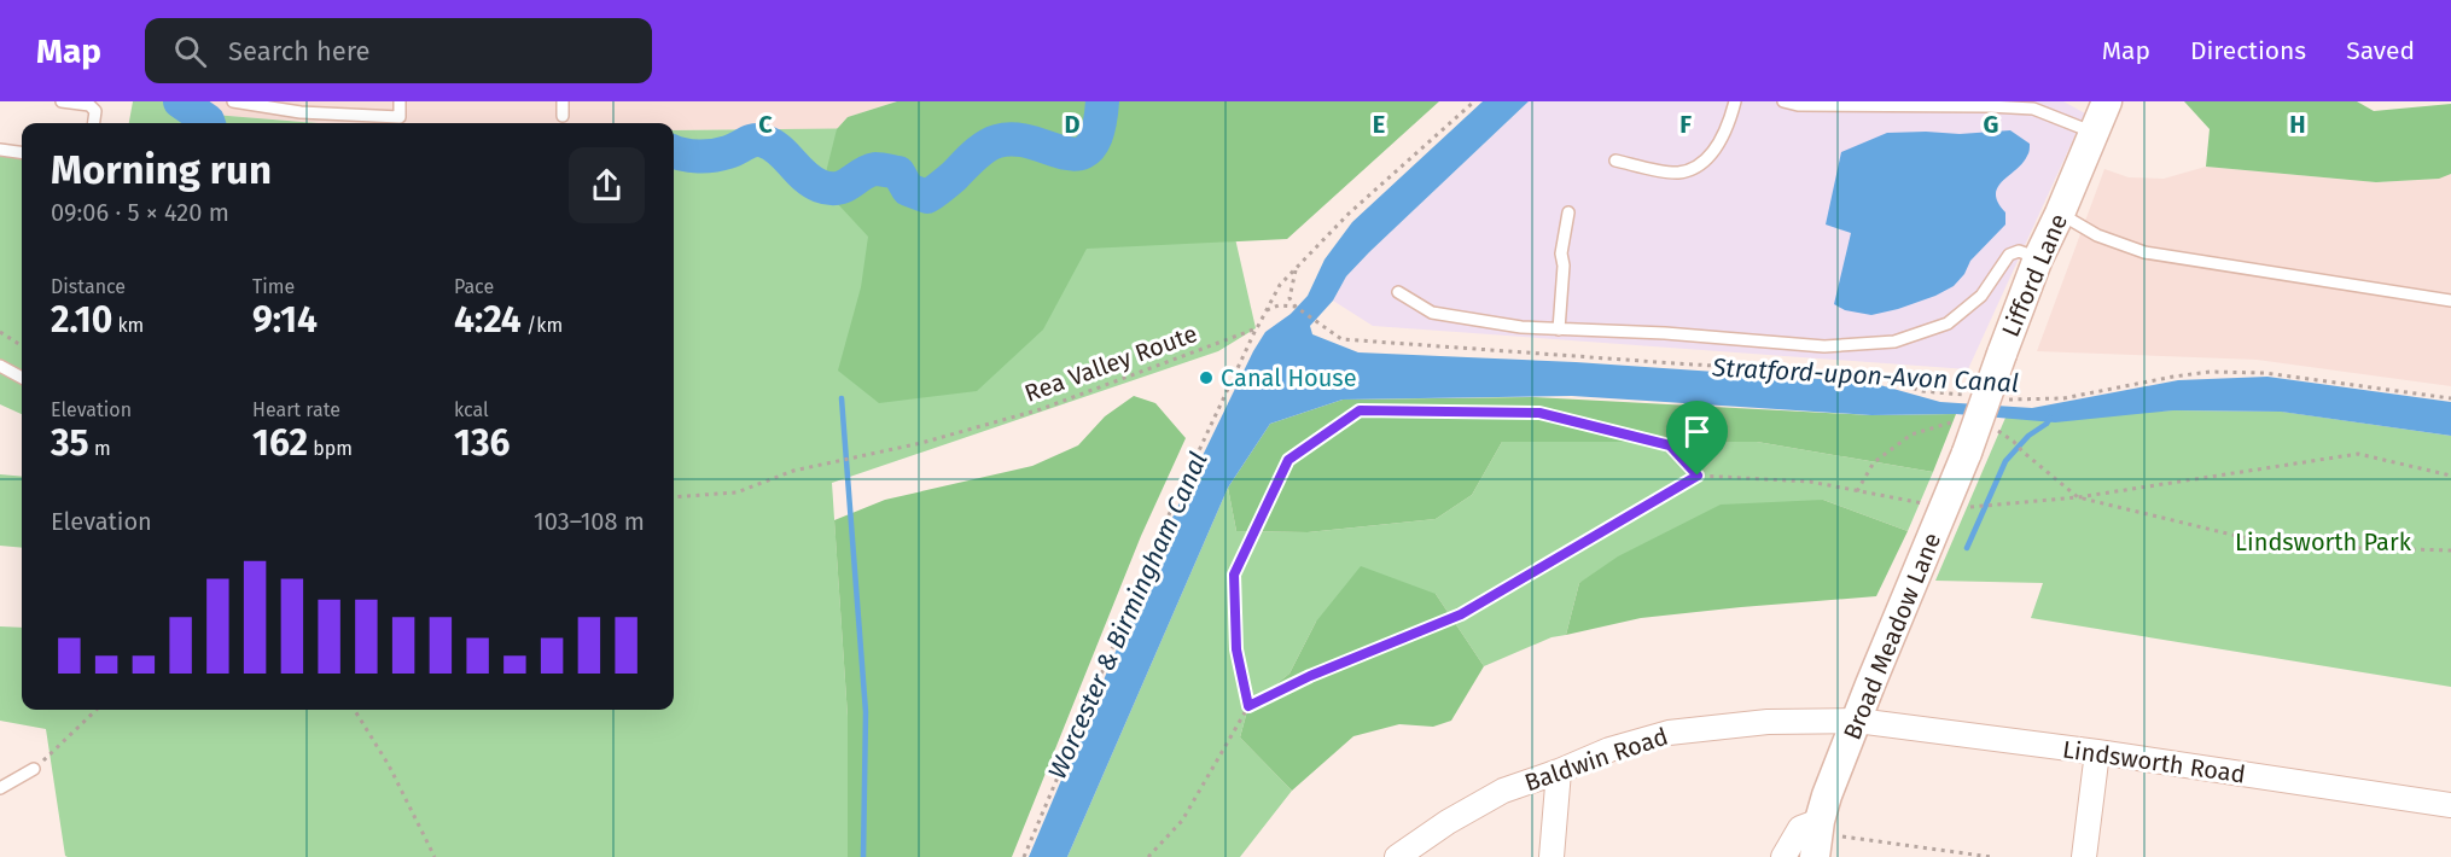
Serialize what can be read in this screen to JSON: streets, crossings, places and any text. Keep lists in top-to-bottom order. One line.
{"streets":{"street":["Lifford Lane","Broad Meadow Lane","Baldwin Road","Lindsworth Road"],"path":["Rea Valley Route"]},"crossings":[["Lifford Lane","Broad Meadow Lane"],["Broad Meadow Lane","Baldwin Road"],["Broad Meadow Lane","Lindsworth Road"],["Baldwin Road","Lindsworth Road"]],"water":["Stratford-upon-Avon Canal","Worcester & Birmingham Canal"],"parks":["Lindsworth Park"],"places":["Canal House"],"page":{"header":"Map","search":"Search here","nav":["Map","Directions","Saved"],"heading":["Morning run","09:06 · 5 × 420 m"],"stats":[["Distance","2.10 km"],["Time","9:14"],["Pace","4:24 /km"],["Elevation","35 m"],["Heart rate","162 bpm"],["kcal","136"]],"chart":["Elevation","103–108 m"]},"grid":{"columns":["C","D","E","F","G","H"]}}
